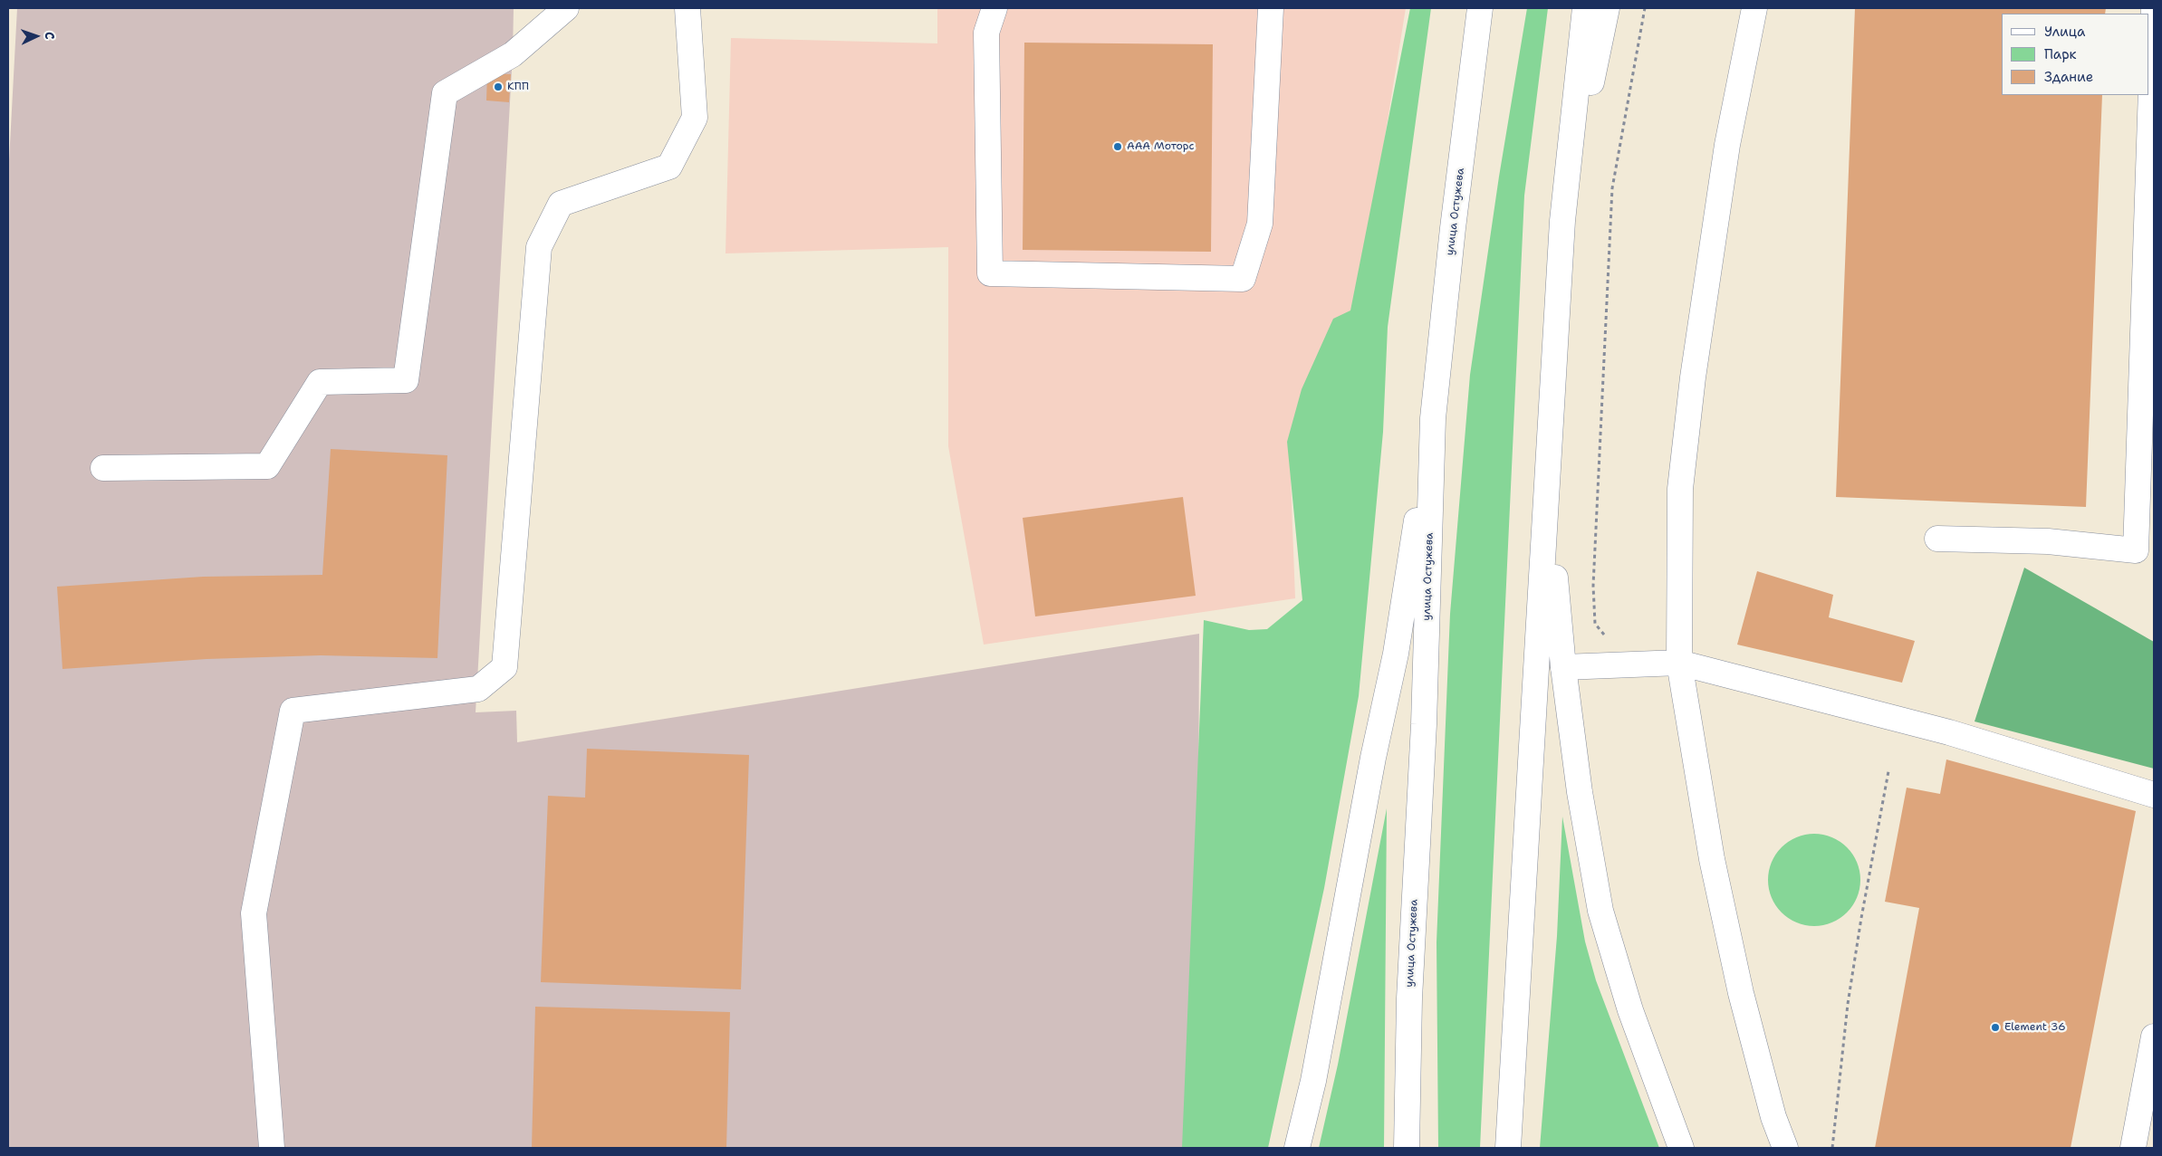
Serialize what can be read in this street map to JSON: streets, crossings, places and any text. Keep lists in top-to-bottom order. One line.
{"streets":{"main road":["улица Остужева"]},"places":["КПП","ААА Моторс","Element 36"],"legend":["Улица","Парк","Здание"],"north":"right"}
